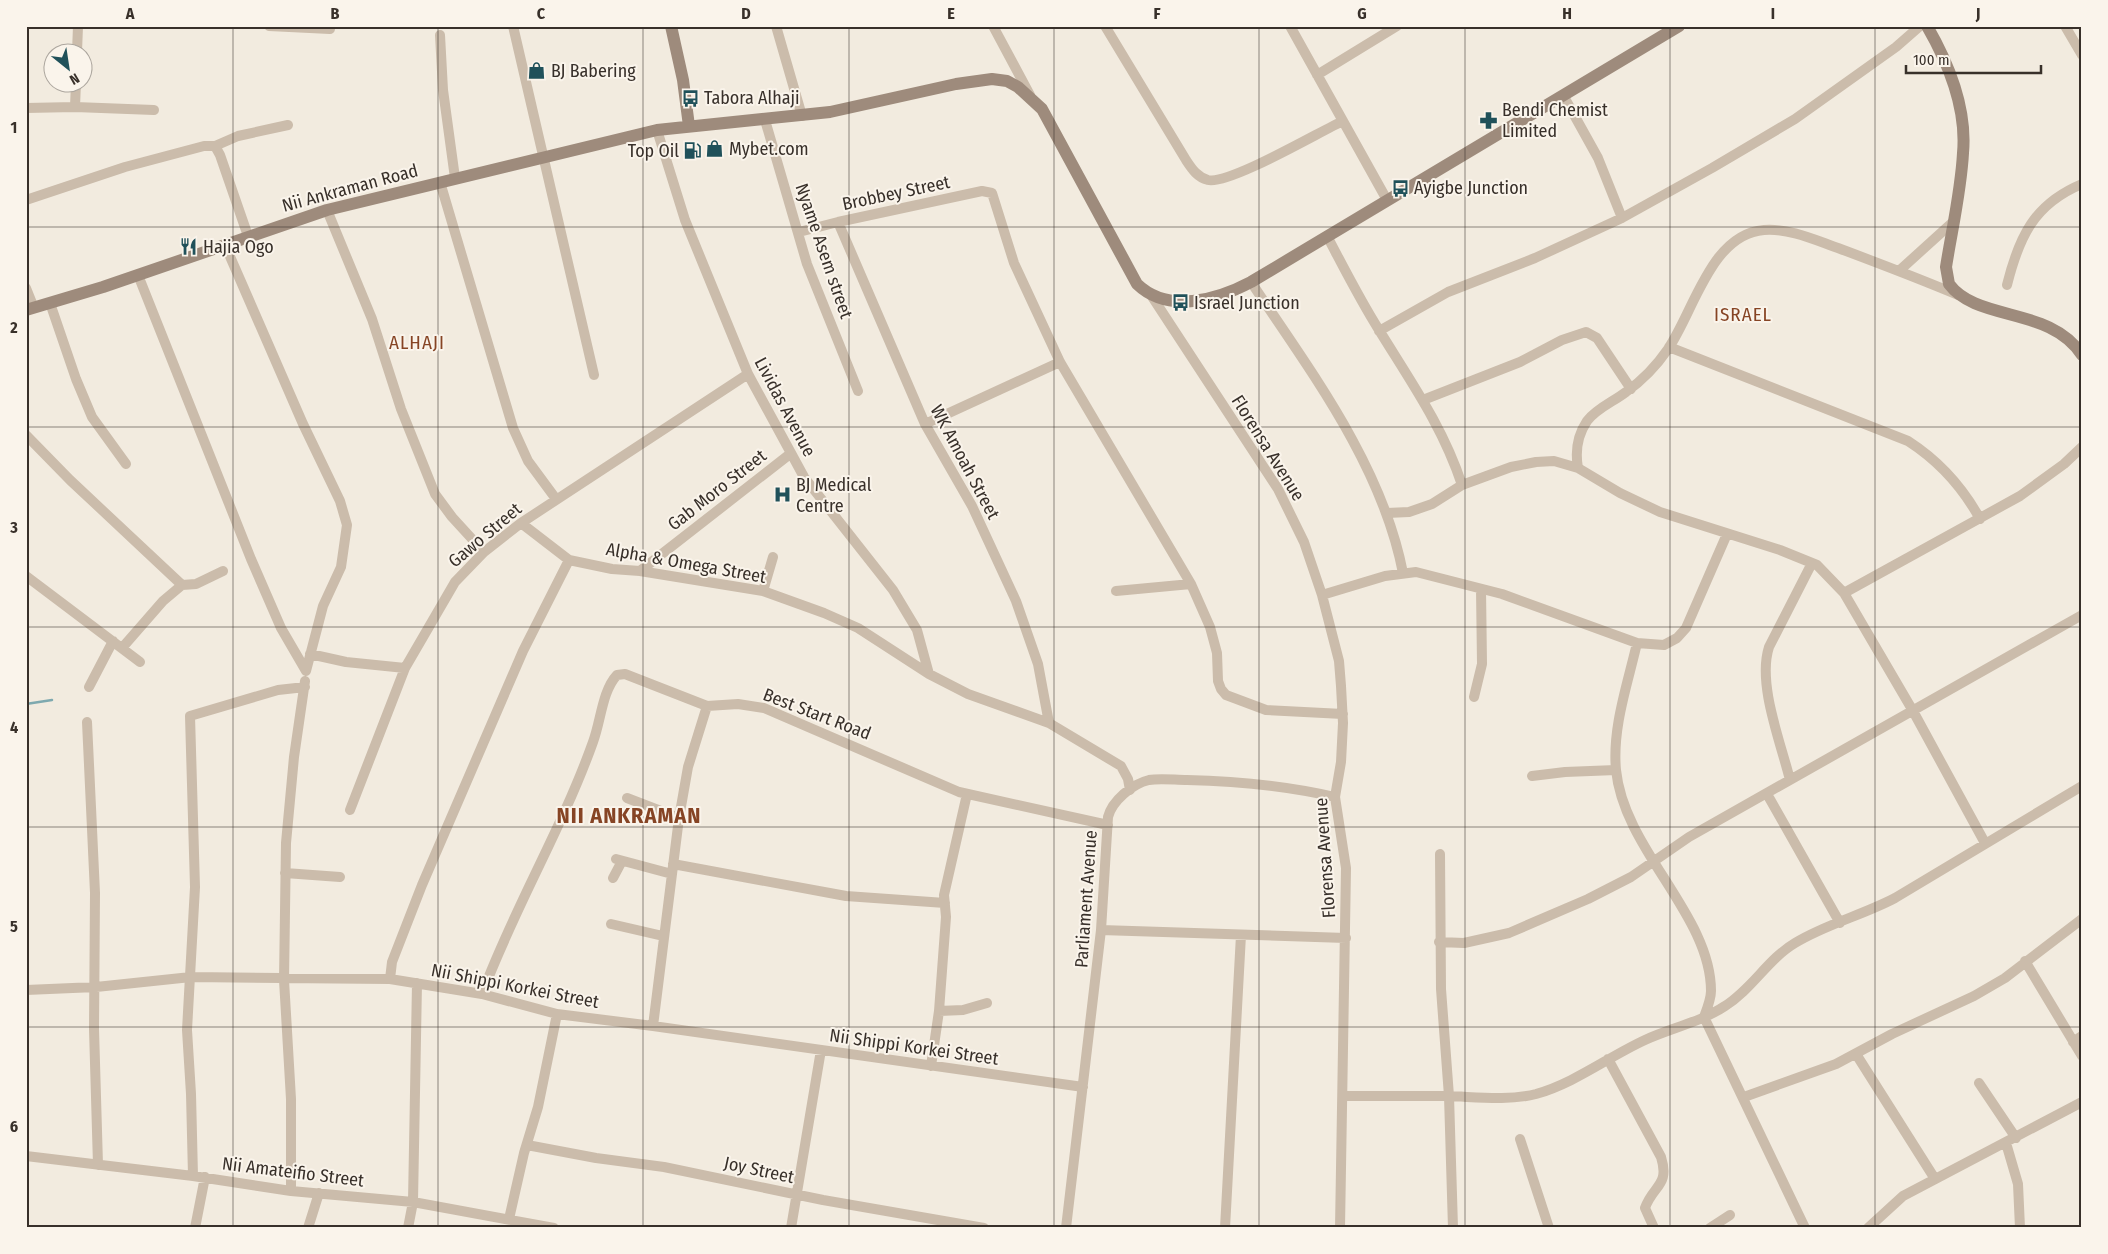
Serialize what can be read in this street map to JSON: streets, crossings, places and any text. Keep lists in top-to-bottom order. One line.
{"streets":{"street":["Nii Ankraman Road","Brobbey Street","Nyame Asem street","Lividas Avenue","Florensa Avenue","WK Amoah Street","Gab Moro Street","Gawo Street","Alpha & Omega Street","Best Start Road","Parliament Avenue","Nii Shippi Korkei Street","Joy Street","Nii Amateifio Street"]},"crossings":[["Nii Ankraman Road","Nyame Asem street"],["Nii Ankraman Road","Lividas Avenue"],["Nii Ankraman Road","Florensa Avenue"],["Brobbey Street","Nyame Asem street"],["Brobbey Street","WK Amoah Street"],["Lividas Avenue","Gab Moro Street"],["Lividas Avenue","Gawo Street"],["Lividas Avenue","Alpha & Omega Street"],["Florensa Avenue","Parliament Avenue"],["WK Amoah Street","Alpha & Omega Street"],["Gab Moro Street","Alpha & Omega Street"],["Gawo Street","Alpha & Omega Street"],["Alpha & Omega Street","Parliament Avenue"],["Best Start Road","Parliament Avenue"],["Best Start Road","Nii Shippi Korkei Street"],["Parliament Avenue","Nii Shippi Korkei Street"]],"districts":["ISRAEL","ALHAJI","NII ANKRAMAN"],"places":{"shop":["BJ Babering","Mybet.com"],"bus stop":["Tabora Alhaji","Ayigbe Junction","Israel Junction"],"pharmacy":["Bendi Chemist Limited"],"fuel station":["Top Oil"],"restaurant":["Hajia Ogo"],"hospital":["BJ Medical Centre"]},"scale_bar":"100 m","north":"bottom right","grid":{"columns":["A","B","C","D","E","F","G","H","I","J"],"rows":["1","2","3","4","5","6"]}}
